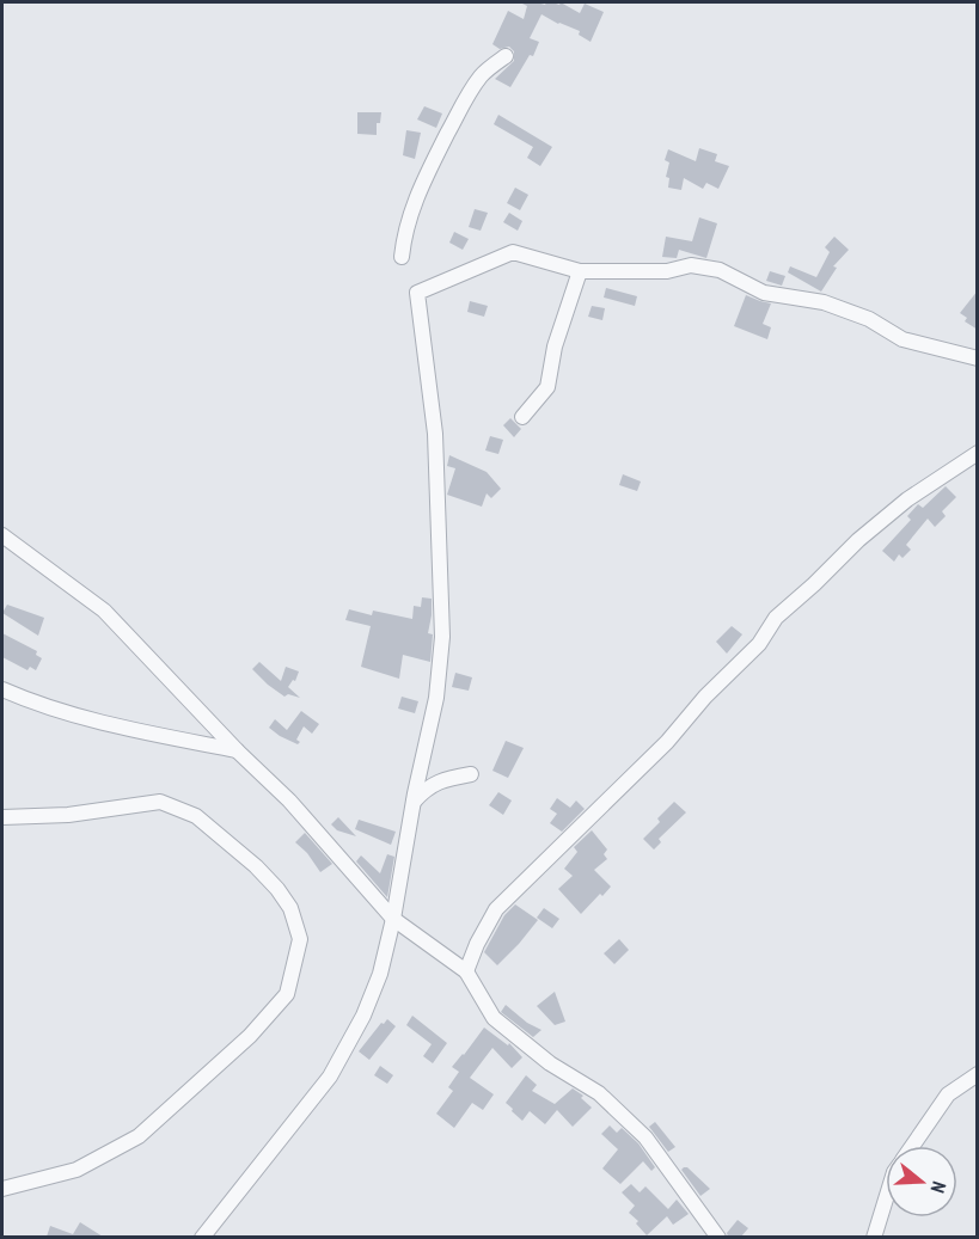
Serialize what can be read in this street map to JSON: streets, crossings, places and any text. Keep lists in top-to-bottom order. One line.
{"north":"right"}
